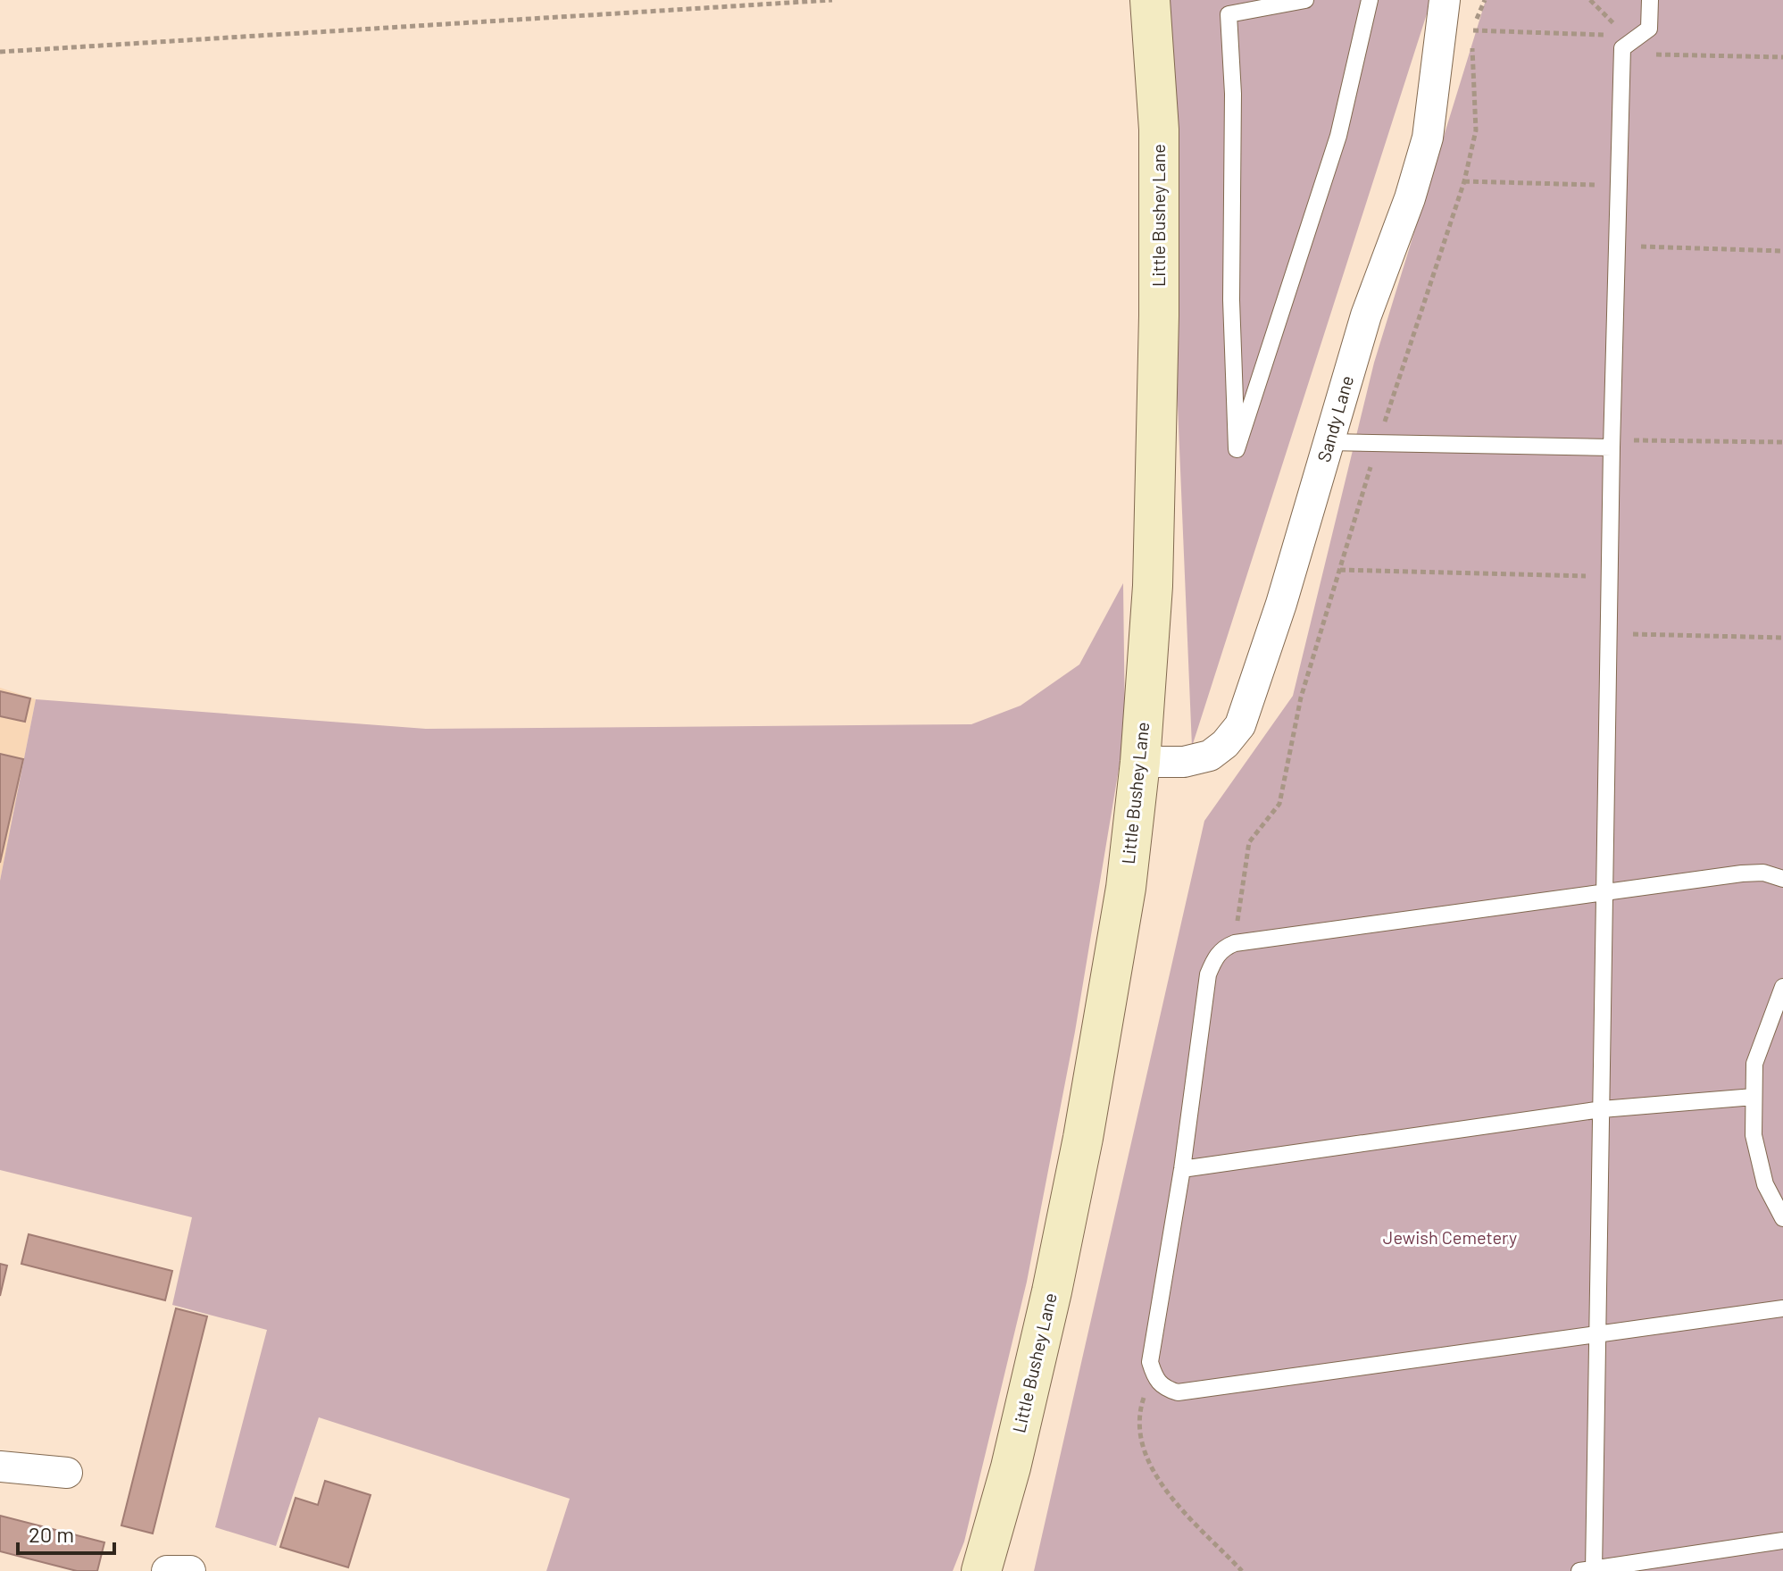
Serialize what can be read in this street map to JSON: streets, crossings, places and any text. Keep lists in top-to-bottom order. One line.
{"streets":{"street":["Little Bushey Lane","Sandy Lane"]},"crossings":[["Little Bushey Lane","Sandy Lane"]],"parks":["Jewish Cemetery"],"scale_bar":"20 m"}
